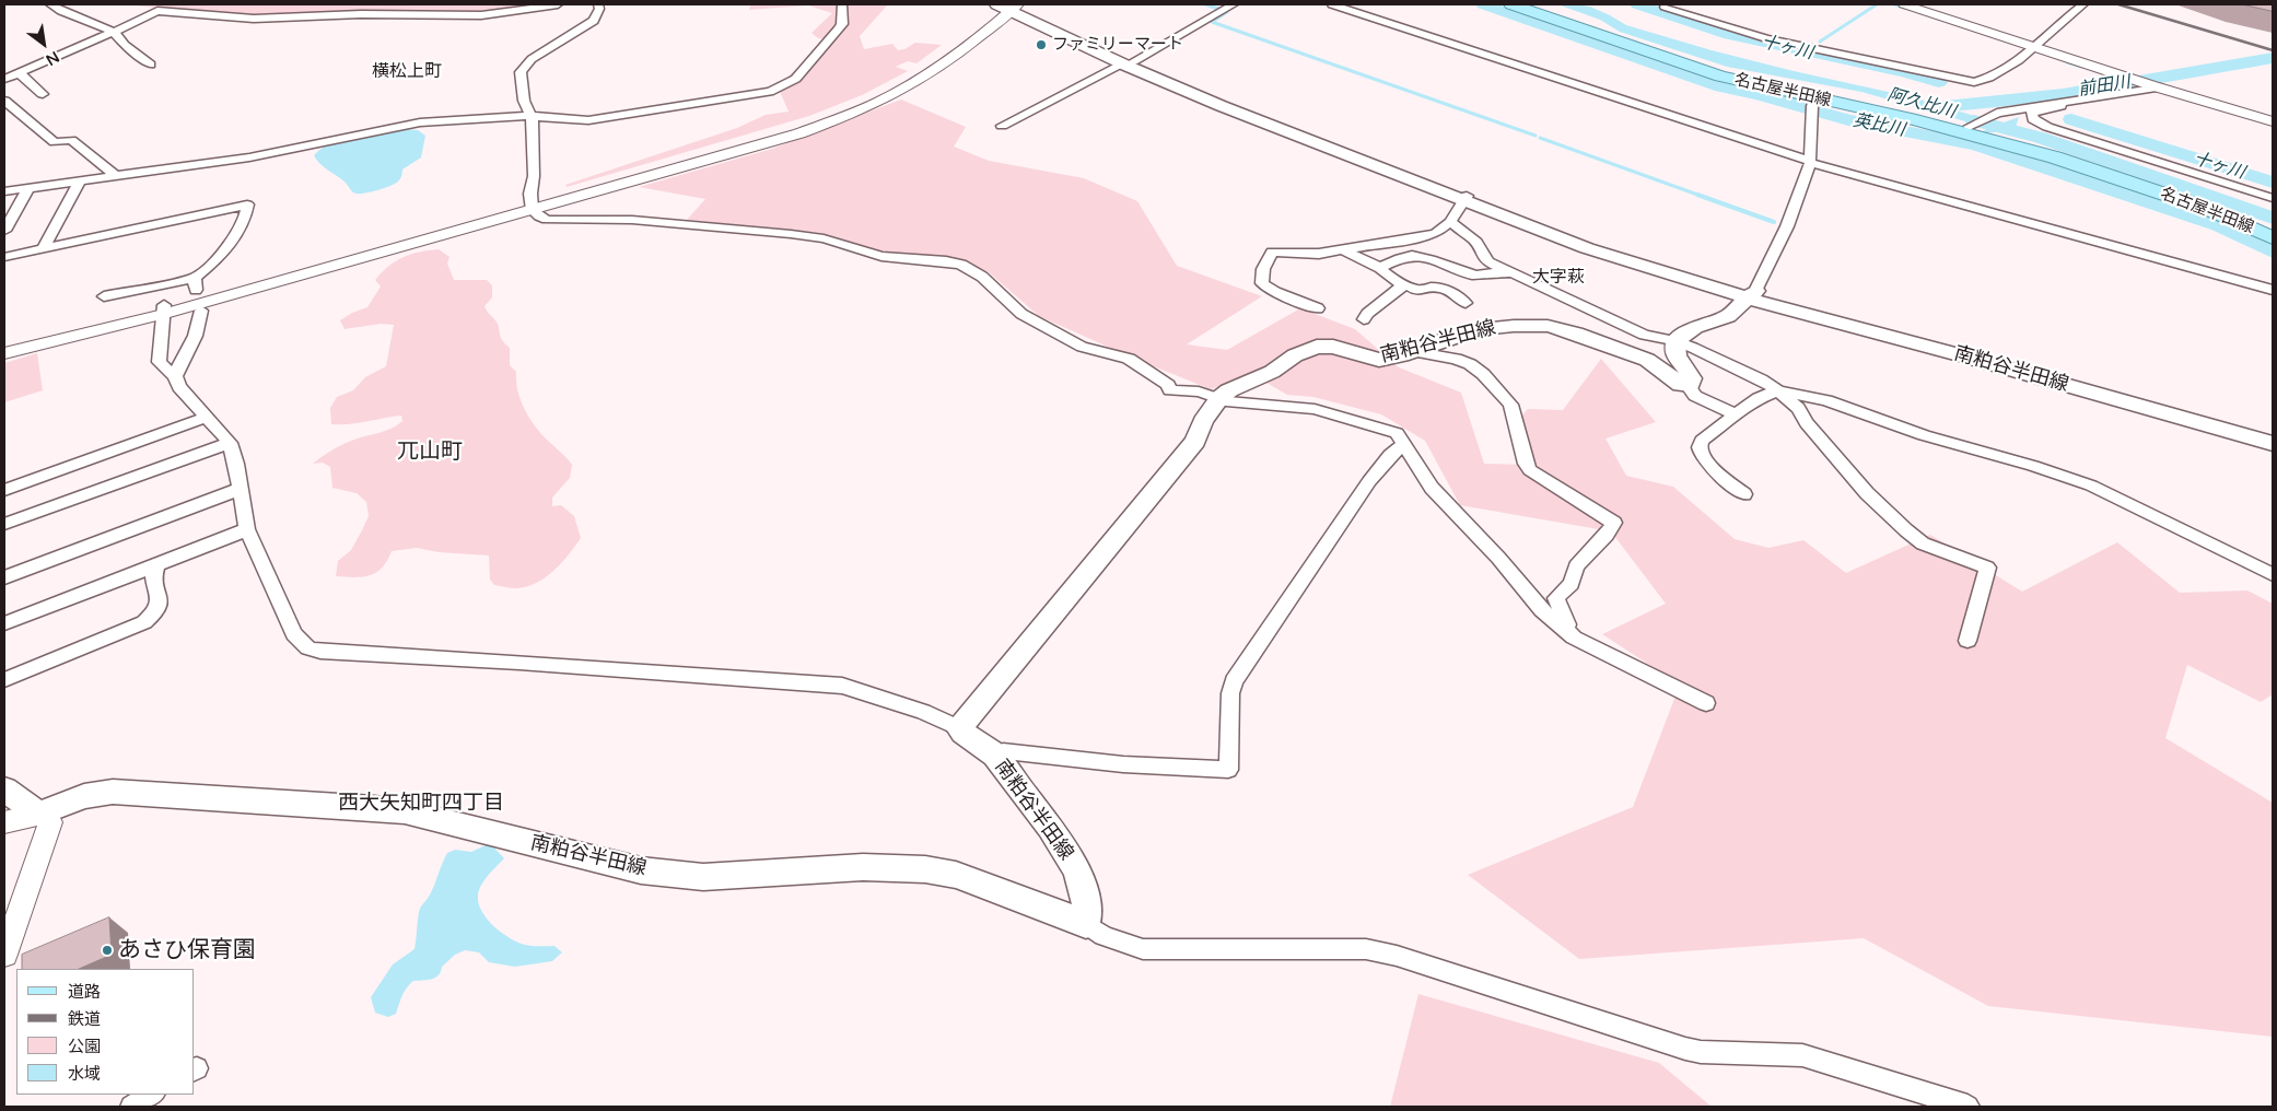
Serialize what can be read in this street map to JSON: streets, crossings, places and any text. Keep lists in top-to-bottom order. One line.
{"streets":{"main road":["名古屋半田線","南粕谷半田線"]},"districts":["横松上町","大字萩","兀山町","西大矢知町四丁目"],"water":["十ヶ川","前田川","阿久比川","英比川"],"places":["ファミリーマート","あさひ保育園"],"legend":["道路","鉄道","公園","水域"],"north":"bottom right"}
